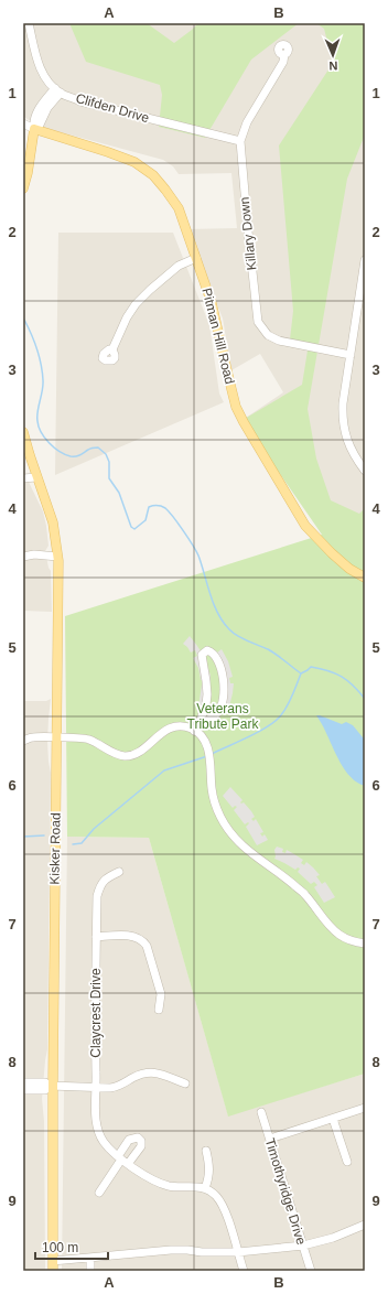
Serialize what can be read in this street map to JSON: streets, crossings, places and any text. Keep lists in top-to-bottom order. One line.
{"streets":{"main road":["Pitman Hill Road","Kisker Road"],"street":["Clifden Drive","Killary Down","Claycrest Drive","Timothyridge Drive"]},"crossings":[["Clifden Drive","Killary Down"]],"parks":["Veterans Tribute Park"],"scale_bar":"100 m","north":"bottom","grid":{"columns":["A","B"],"rows":["1","2","3","4","5","6","7","8","9"]}}
